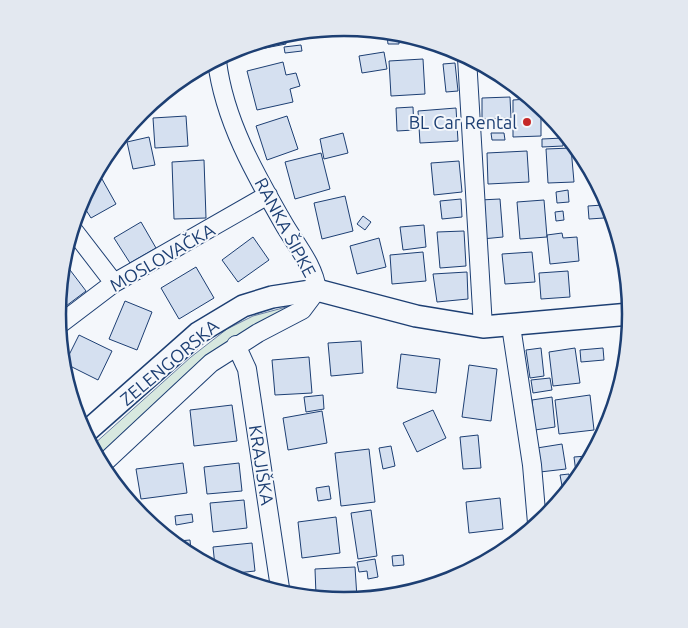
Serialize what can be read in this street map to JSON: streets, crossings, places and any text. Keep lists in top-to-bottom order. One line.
{"streets":{"street":["RANKA ŠIPKE","MOSLOVAČKA","ZELENGORSKA","KRAJIŠKA"]},"crossings":[["RANKA ŠIPKE","MOSLOVAČKA"],["RANKA ŠIPKE","ZELENGORSKA"]],"places":["BL Car Rental"]}
